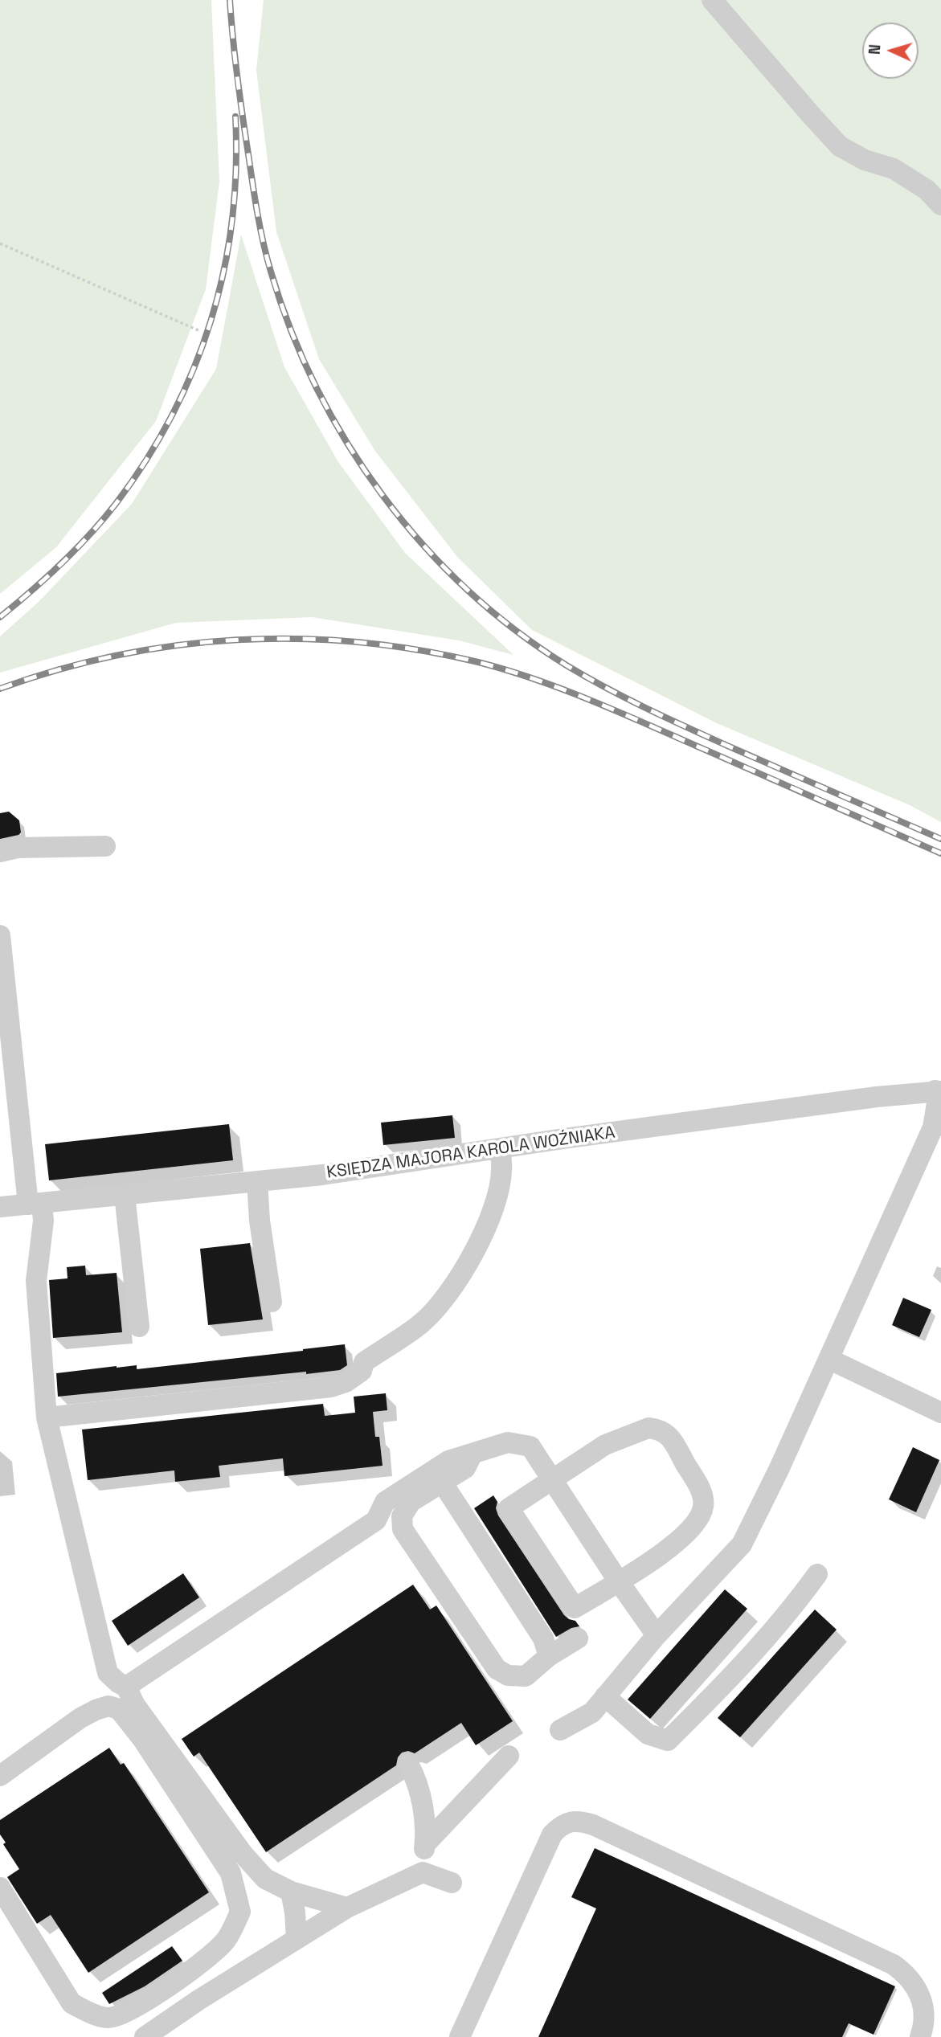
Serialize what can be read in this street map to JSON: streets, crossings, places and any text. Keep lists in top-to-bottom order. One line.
{"streets":{"street":["KSIĘDZA MAJORA KAROLA WOŹNIAKA"]},"north":"left"}
